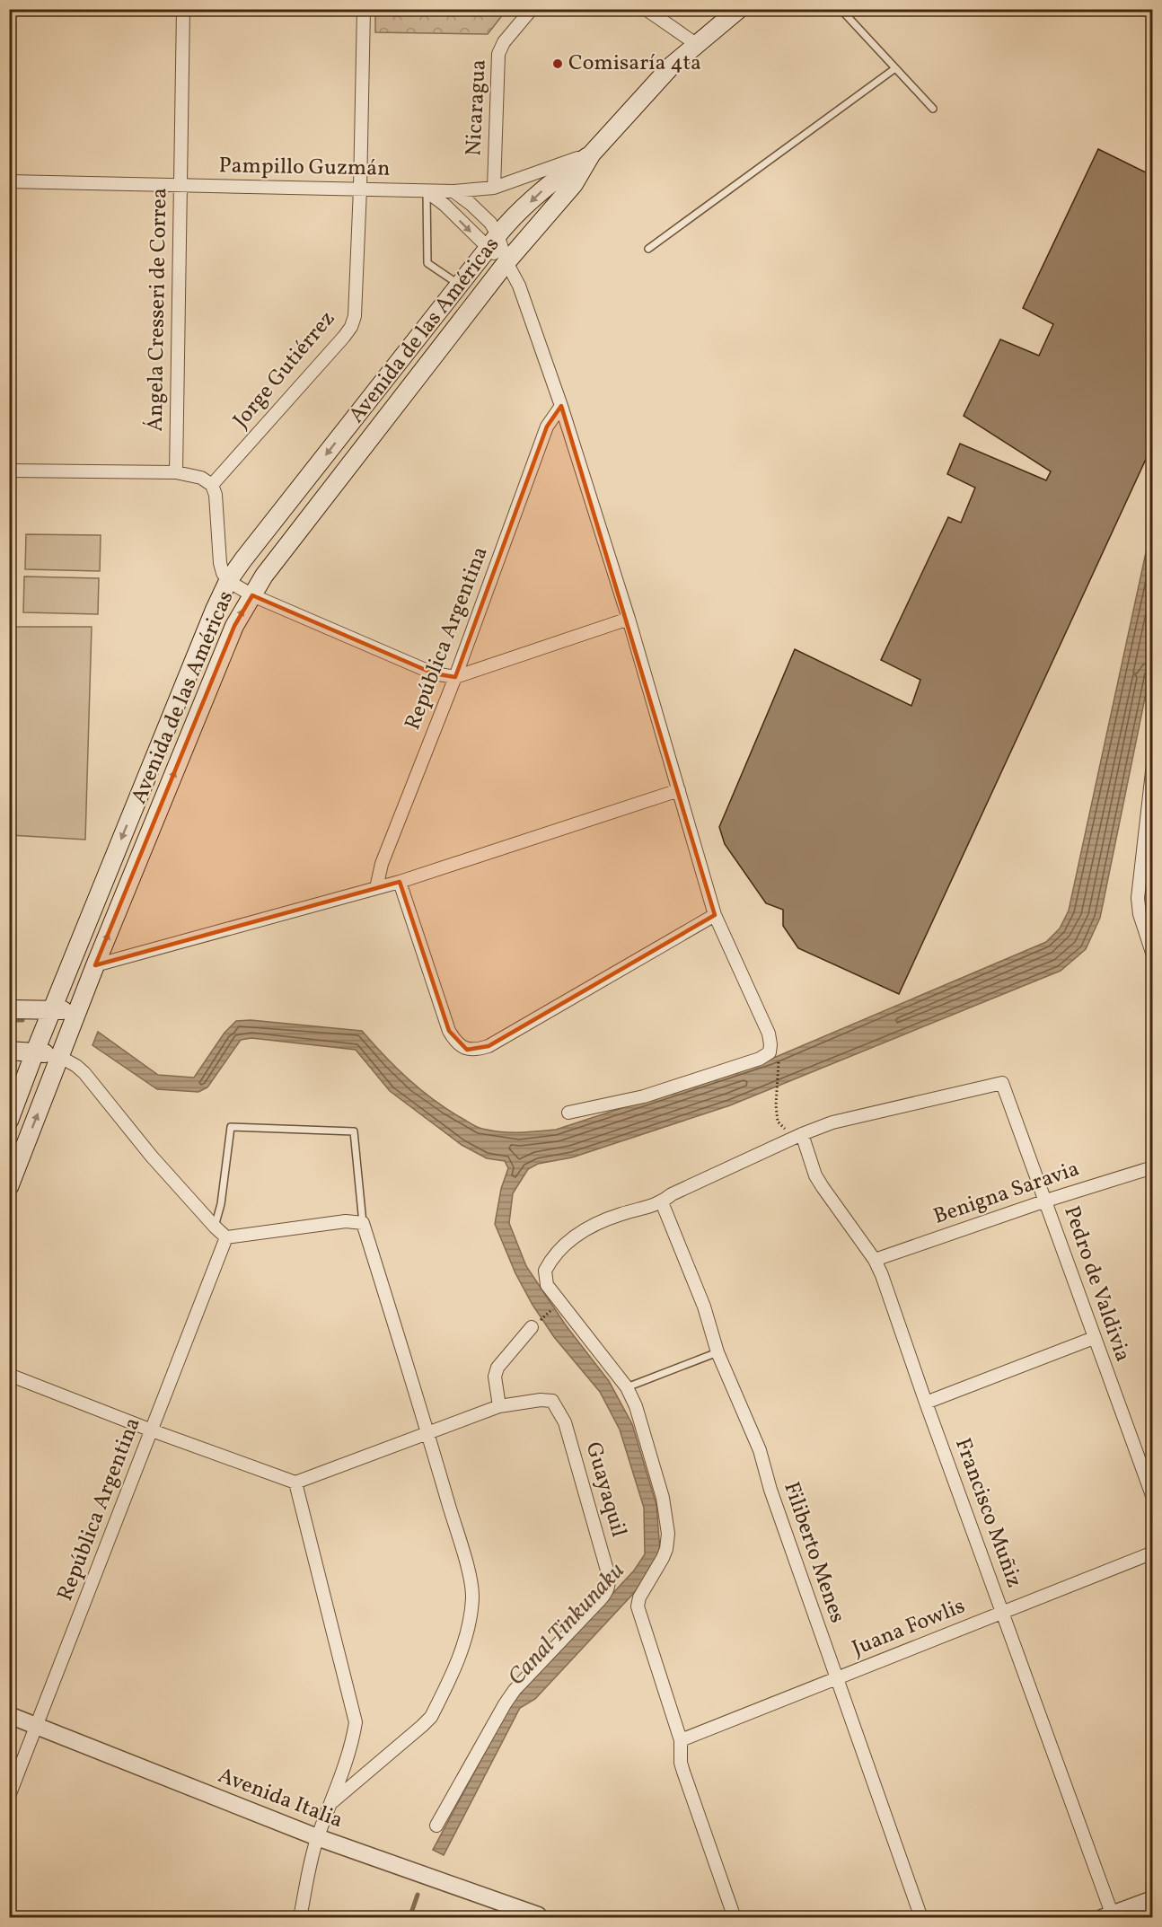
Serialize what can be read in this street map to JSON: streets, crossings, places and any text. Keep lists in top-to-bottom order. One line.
{"streets":{"main road":["Avenida de las Américas"],"street":["Nicaragua","Pampillo Guzmán","Ángela Cresseri de Correa","Jorge Gutiérrez","República Argentina","Benigna Saravia","Pedro de Valdivia","Guayaquil","Francisco Muñiz","Filiberto Menes","Juana Fowlis","Avenida Italia"]},"crossings":[["Nicaragua","Pampillo Guzmán"],["Pampillo Guzmán","Ángela Cresseri de Correa"],["Pampillo Guzmán","Avenida de las Américas"],["Pampillo Guzmán","Jorge Gutiérrez"],["República Argentina","Avenida Italia"],["Benigna Saravia","Pedro de Valdivia"],["Benigna Saravia","Francisco Muñiz"],["Pedro de Valdivia","Francisco Muñiz"],["Francisco Muñiz","Juana Fowlis"],["Filiberto Menes","Juana Fowlis"]],"water":["Canal Tinkunaku"],"places":["Comisaría 4ta"]}
